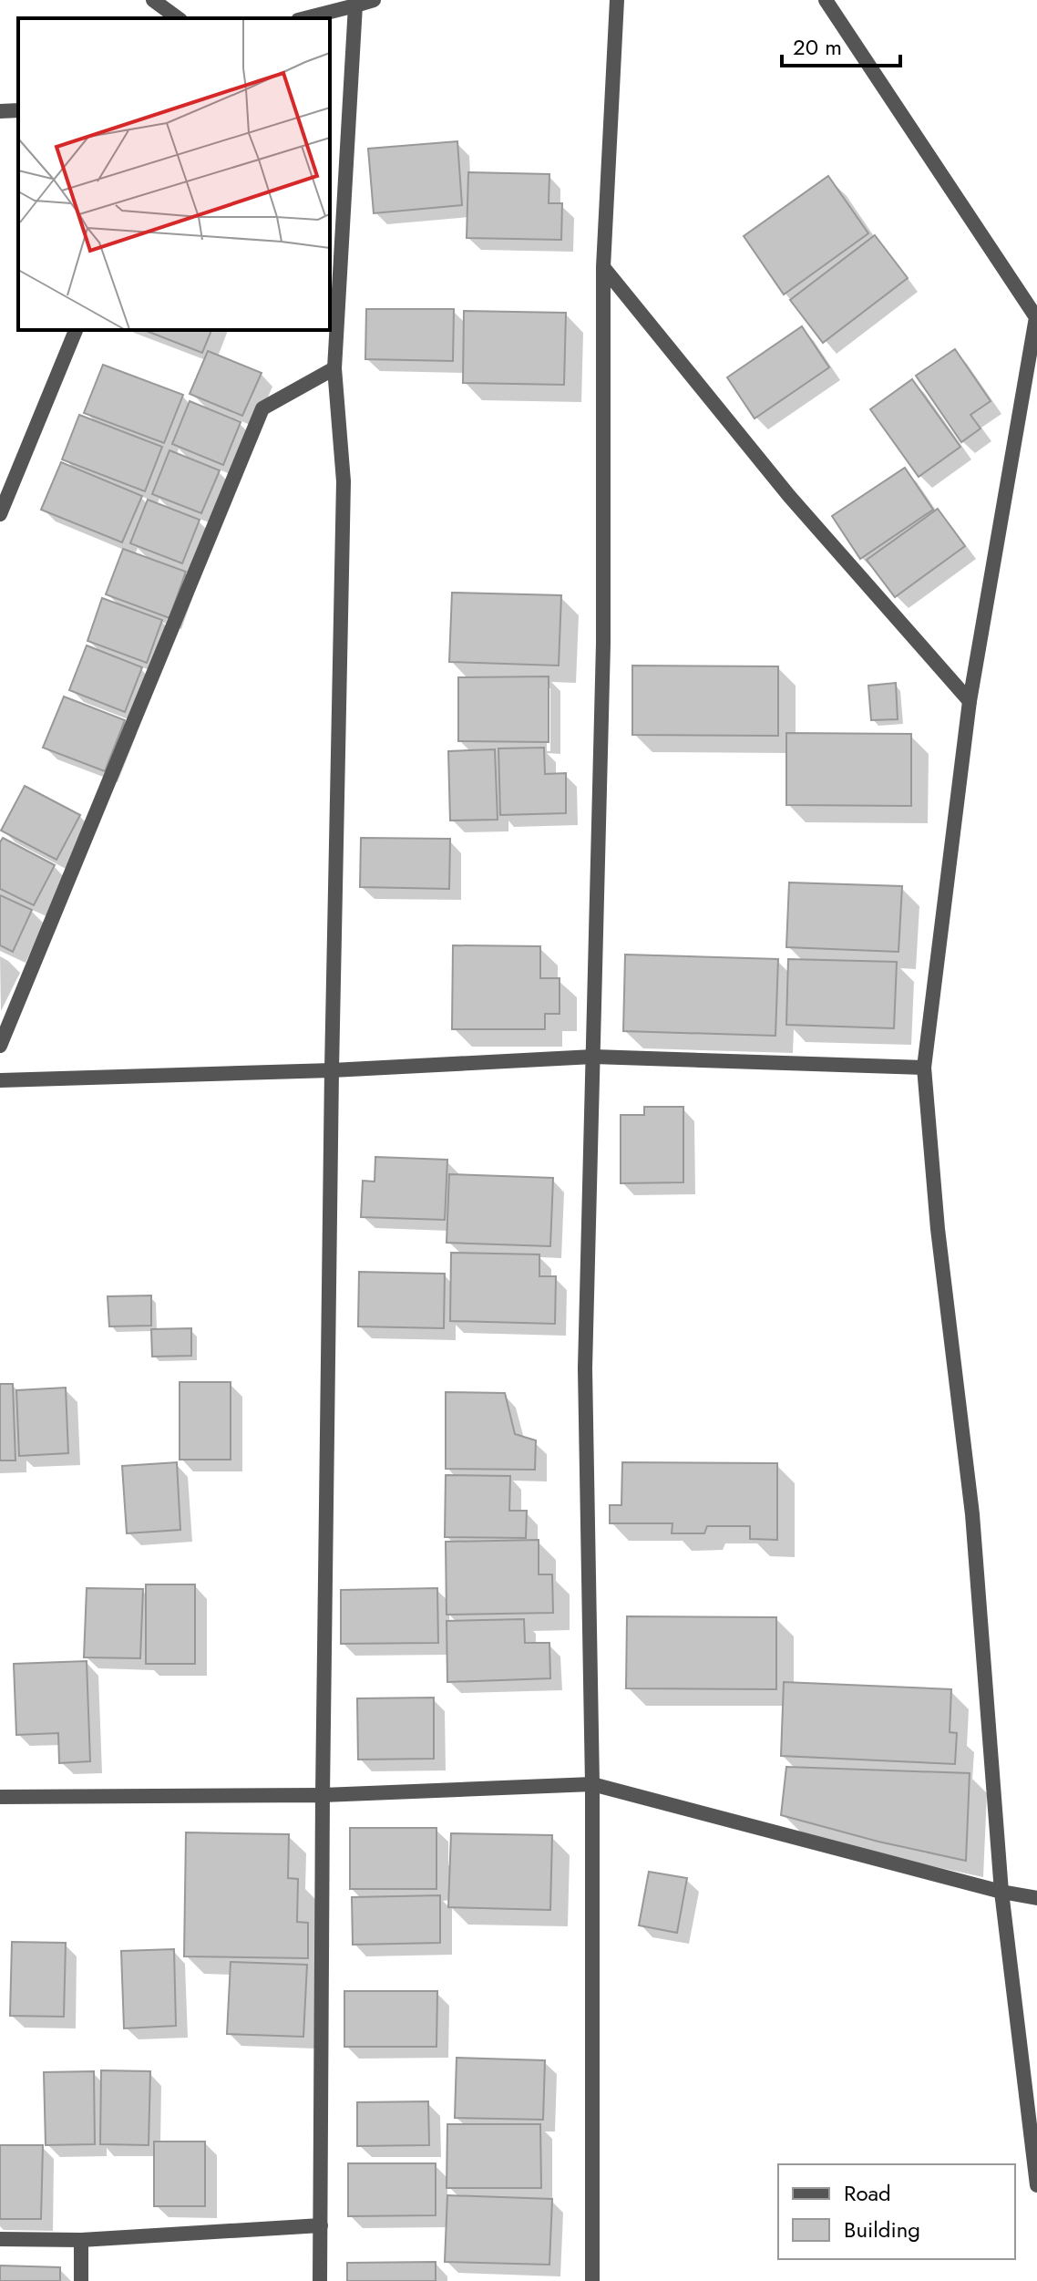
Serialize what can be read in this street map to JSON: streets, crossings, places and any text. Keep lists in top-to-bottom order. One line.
{"legend":["Road","Building"],"scale_bar":"20 m"}
